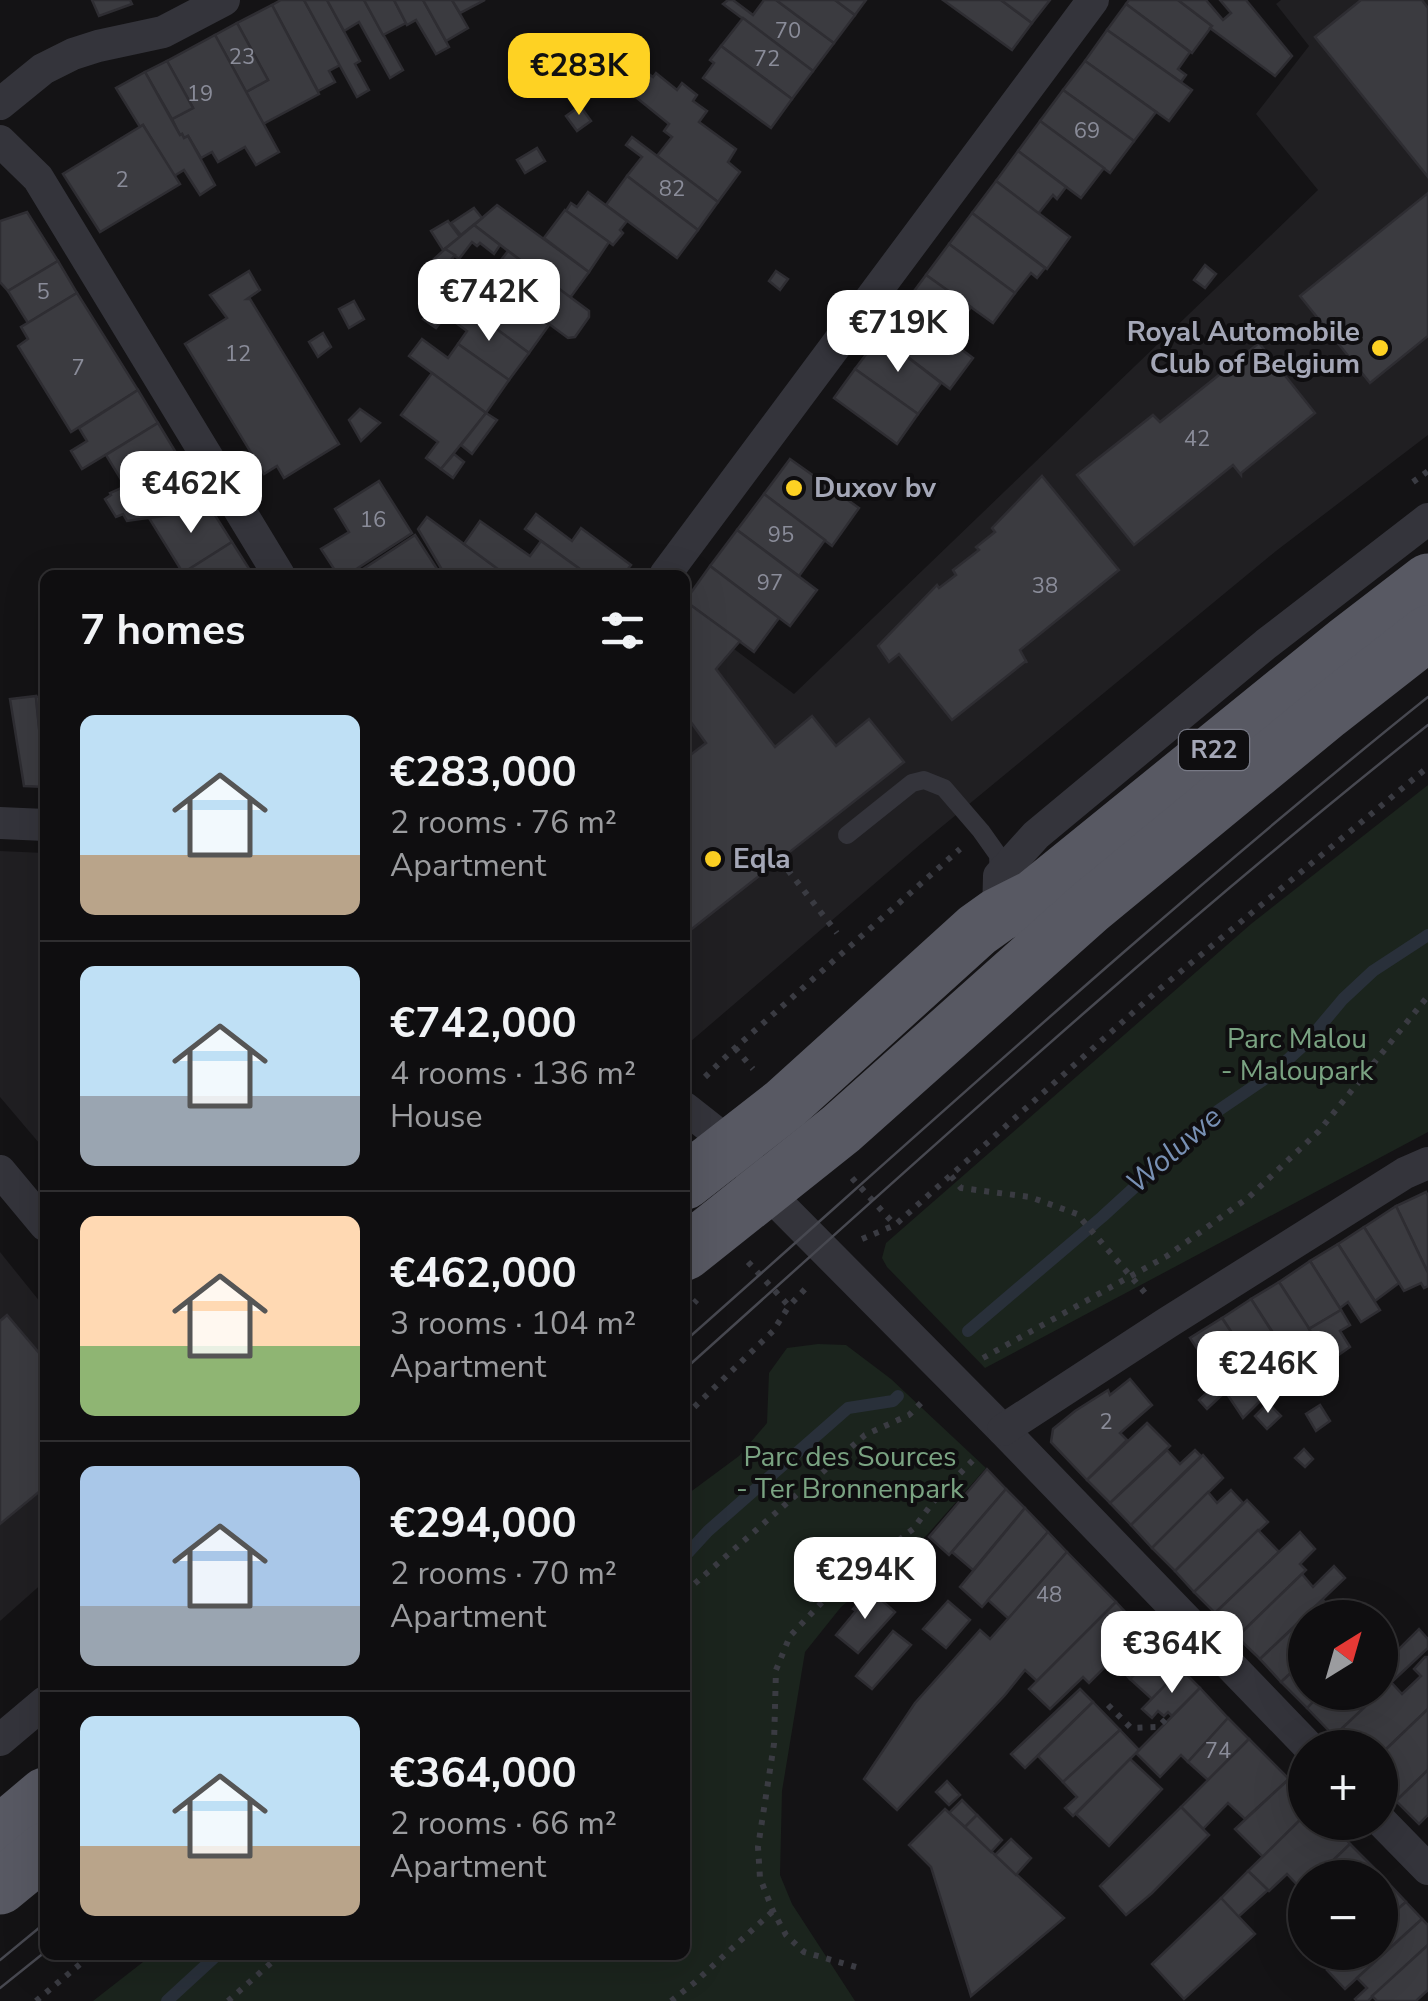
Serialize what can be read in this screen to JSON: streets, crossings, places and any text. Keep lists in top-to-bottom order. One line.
{"streets":{"highway":["R22"]},"water":["Woluwe"],"parks":["Parc Malou - Maloupark","Parc des Sources - Ter Bronnenpark"],"places":["Royal Automobile Club of Belgium","Duxov bv","Eqla"],"house_numbers":["70","23","72","19","69","2","82","5","12","7","42","16","95","97","38","2","48","74"],"north":"top right","page":{"price":["€283K","€742K","€719K","€462K","€246K","€294K","€364K"],"heading":"7 homes","list":[{"name":"€283,000","note":"2 rooms · 76 m² · Apartment"},{"name":"€742,000","note":"4 rooms · 136 m² · House"},{"name":"€462,000","note":"3 rooms · 104 m² · Apartment"},{"name":"€294,000","note":"2 rooms · 70 m² · Apartment"},{"name":"€364,000","note":"2 rooms · 66 m² · Apartment"}],"map_buttons":["+","−"]}}
